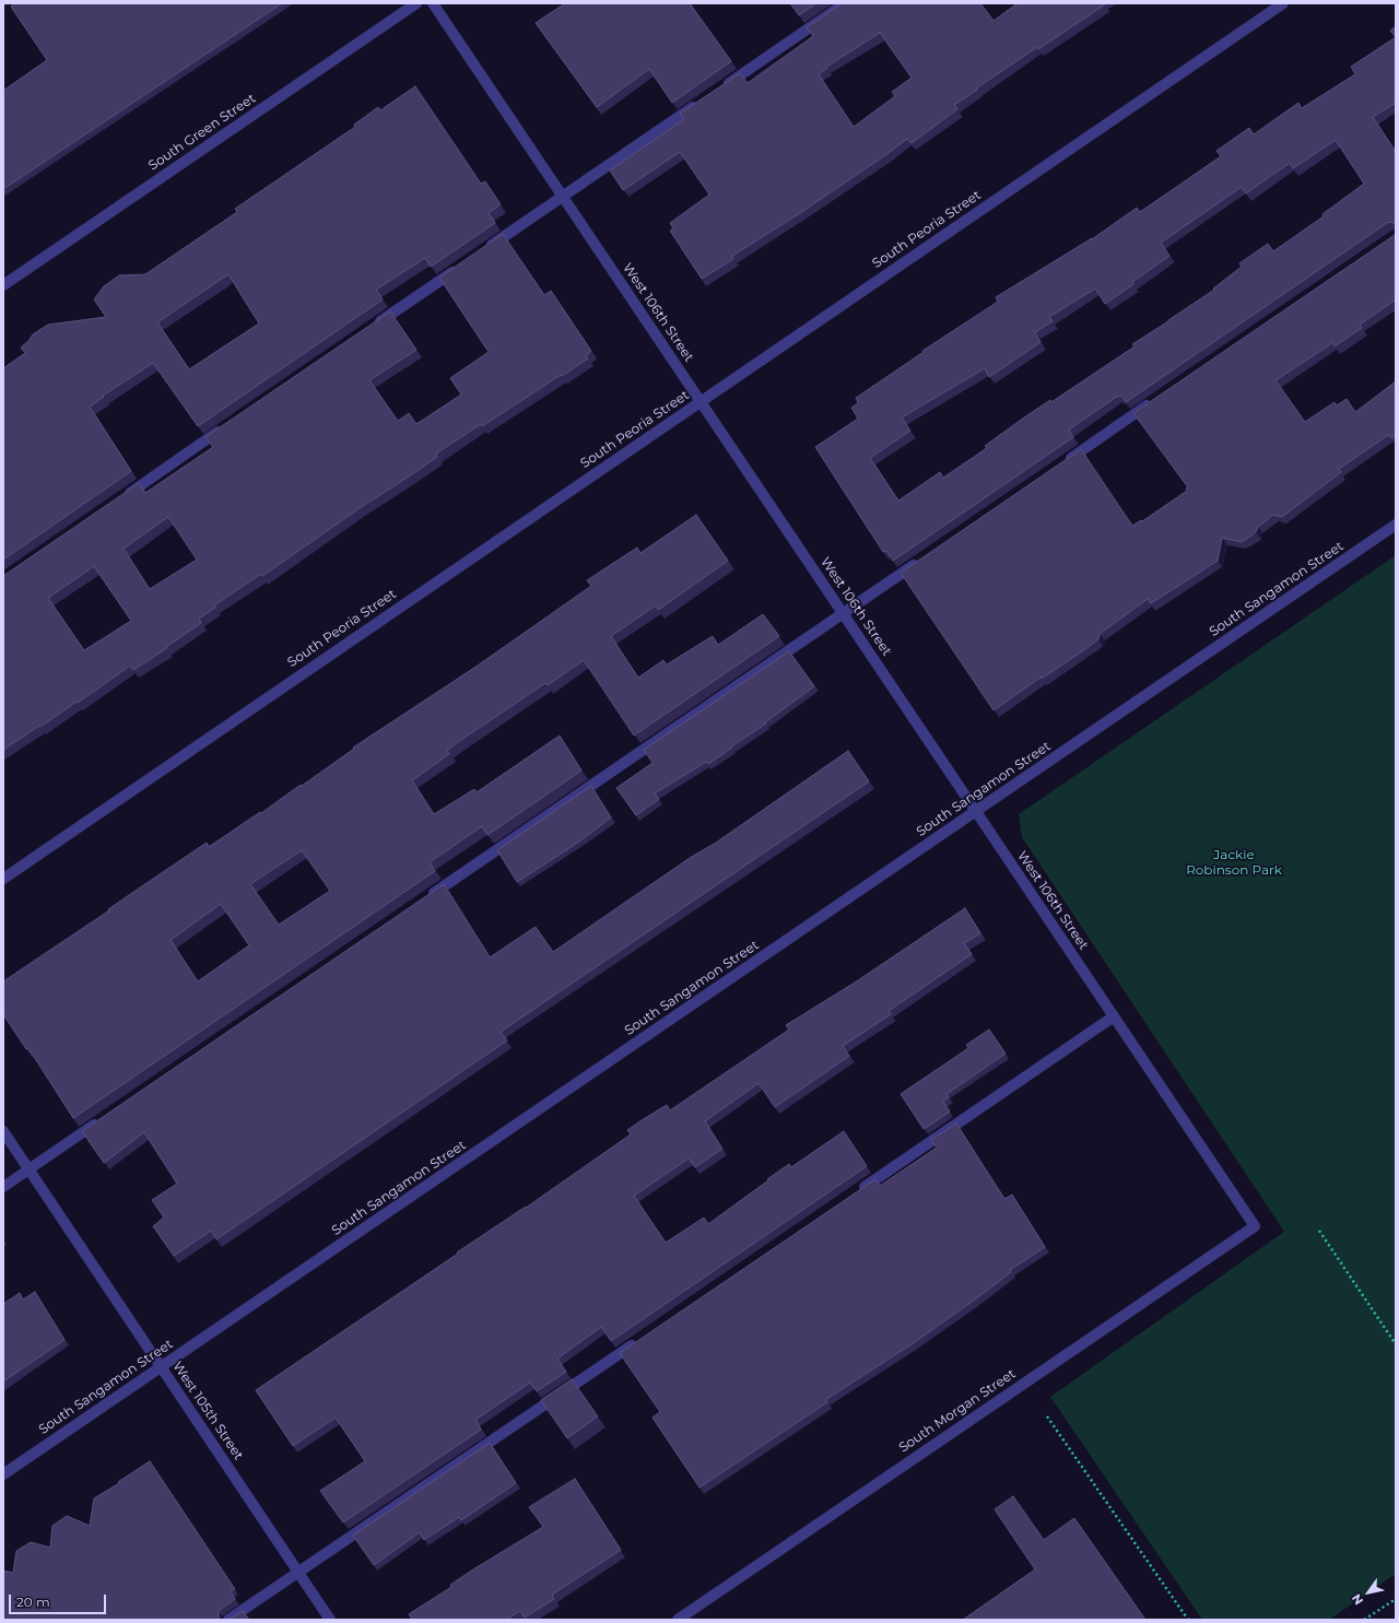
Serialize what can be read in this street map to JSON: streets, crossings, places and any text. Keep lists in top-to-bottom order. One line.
{"streets":{"street":["South Green Street","South Peoria Street","West 106th Street","South Sangamon Street","West 105th Street","South Morgan Street"]},"crossings":[["South Peoria Street","West 106th Street"],["West 106th Street","South Sangamon Street"],["West 106th Street","South Morgan Street"],["South Sangamon Street","West 105th Street"]],"parks":["Jackie Robinson Park"],"scale_bar":"20 m","north":"bottom left"}
